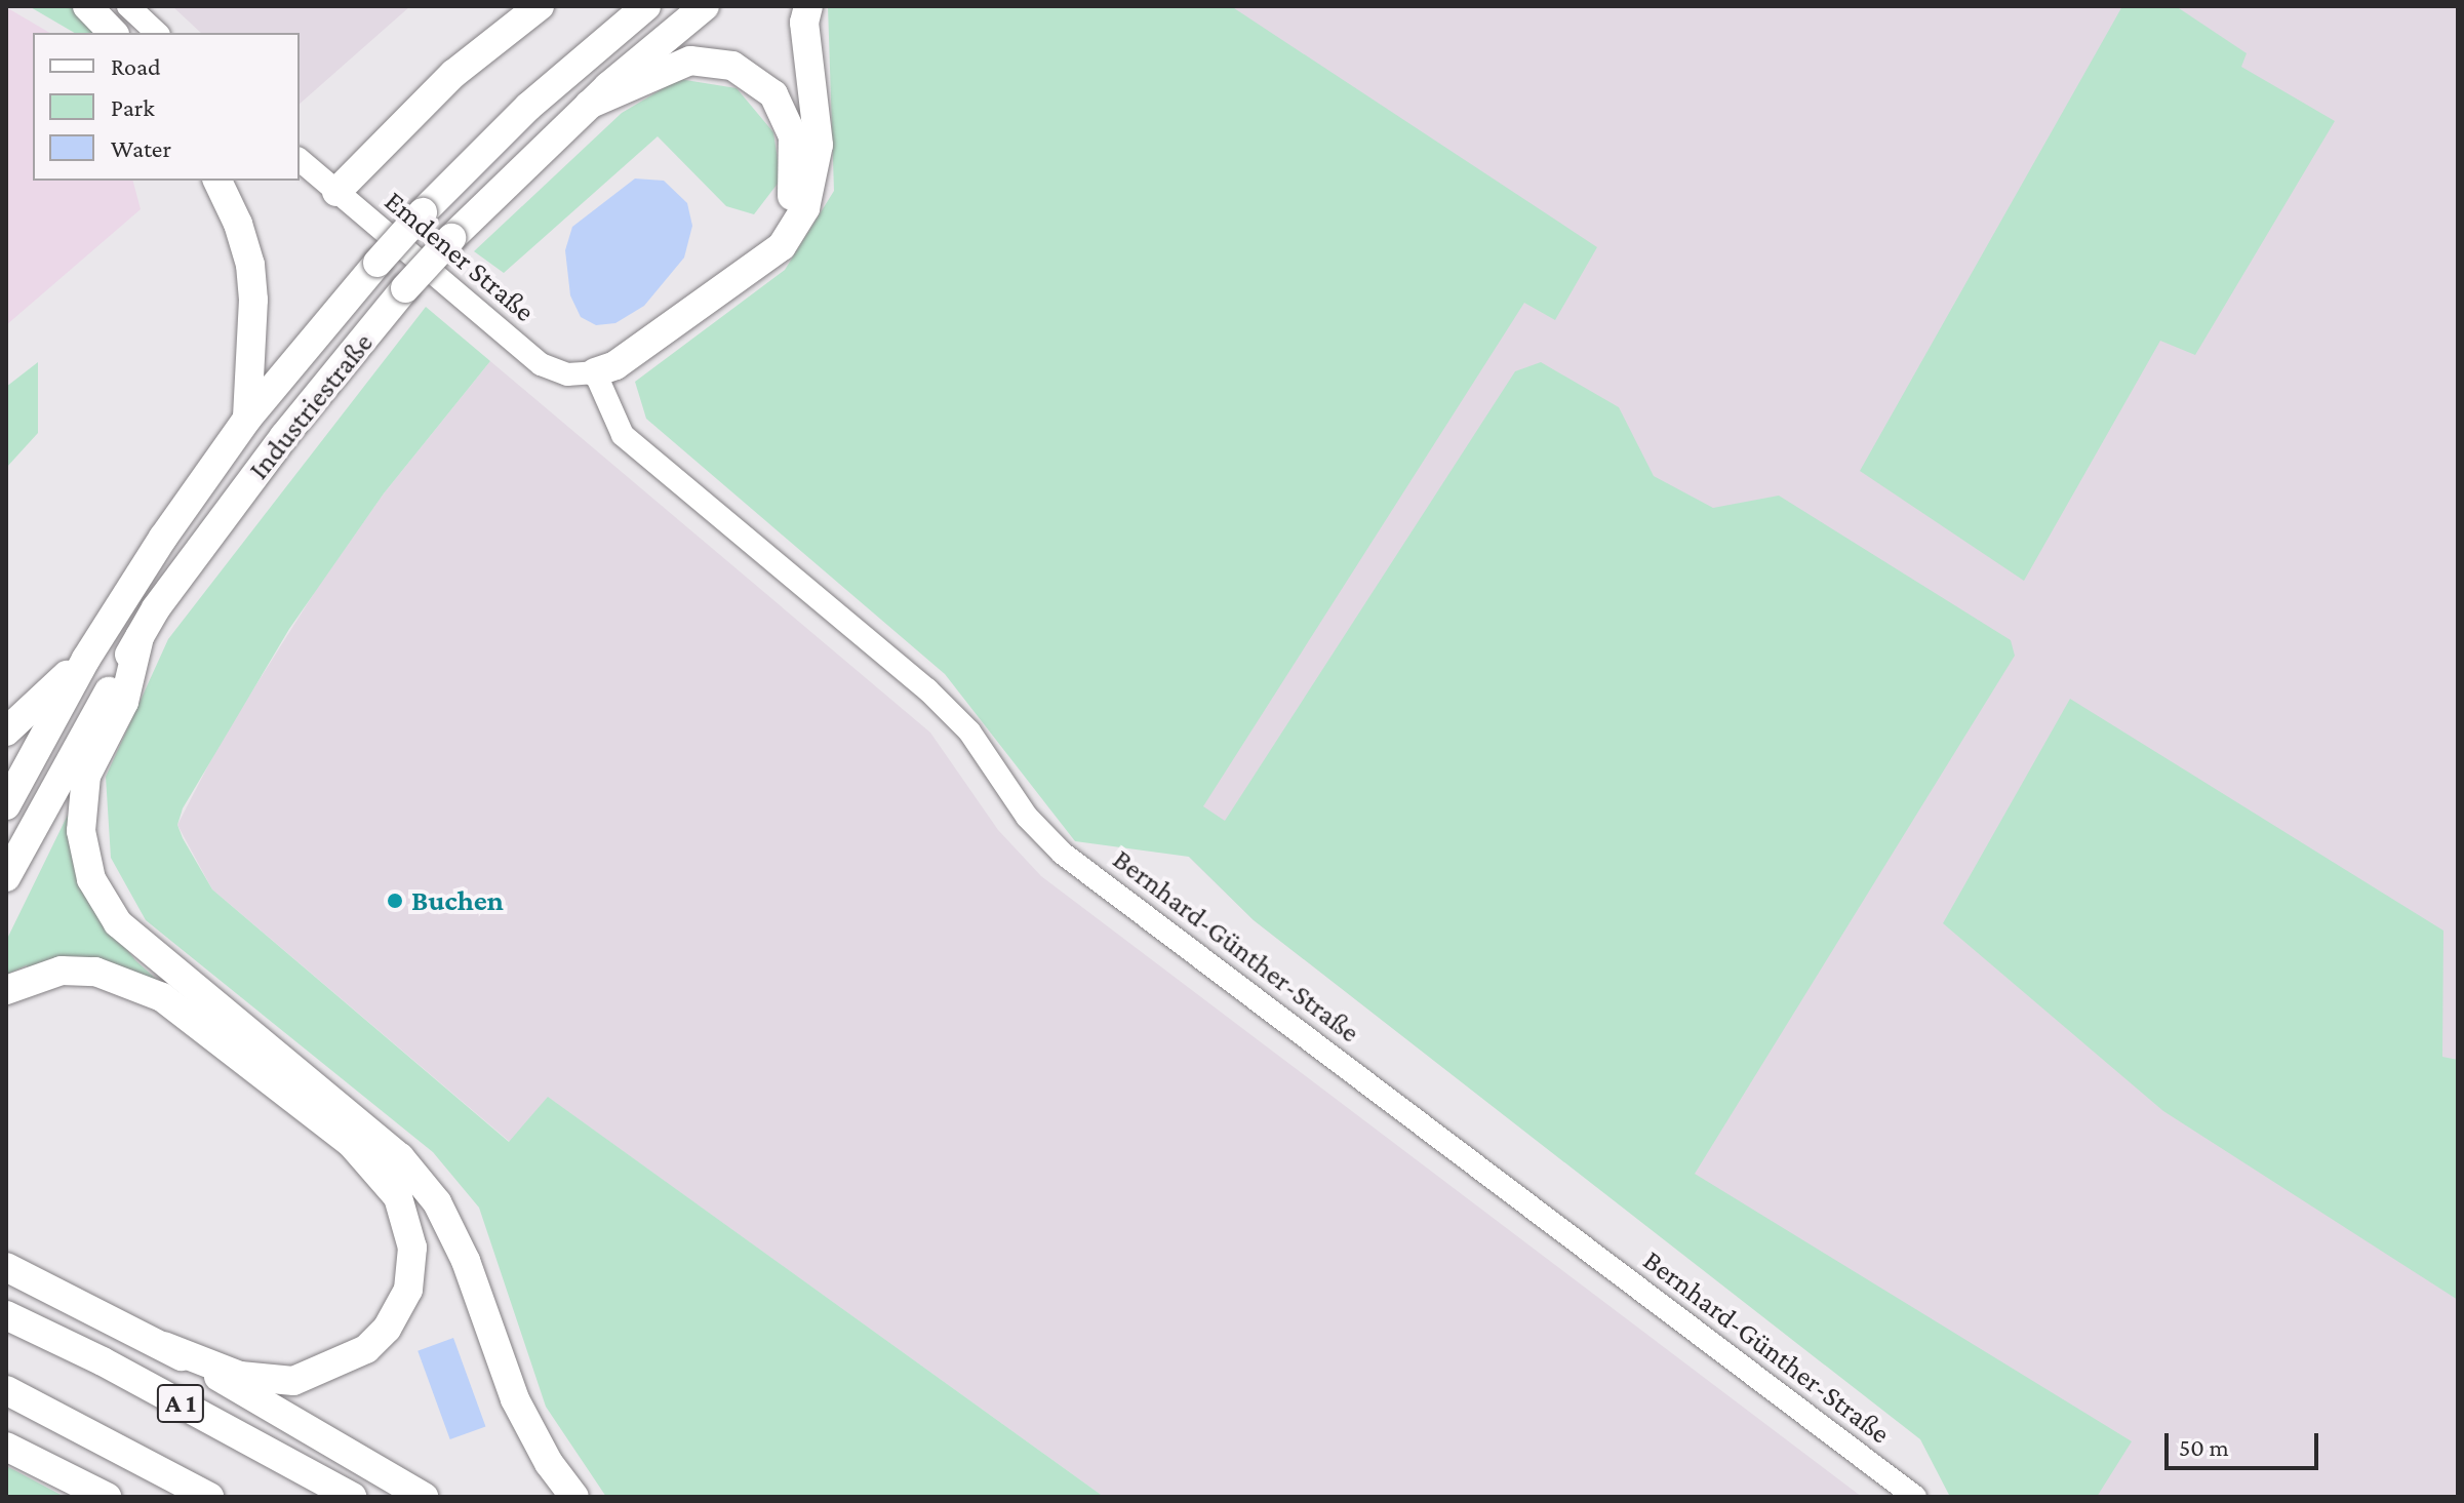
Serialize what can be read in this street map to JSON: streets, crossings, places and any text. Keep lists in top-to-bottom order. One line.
{"streets":{"highway":["Industriestraße","A 1"],"street":["Emdener Straße","Bernhard-Günther-Straße"]},"crossings":[["Emdener Straße","Bernhard-Günther-Straße"]],"places":["Buchen"],"legend":["Road","Park","Water"],"scale_bar":"50 m"}
